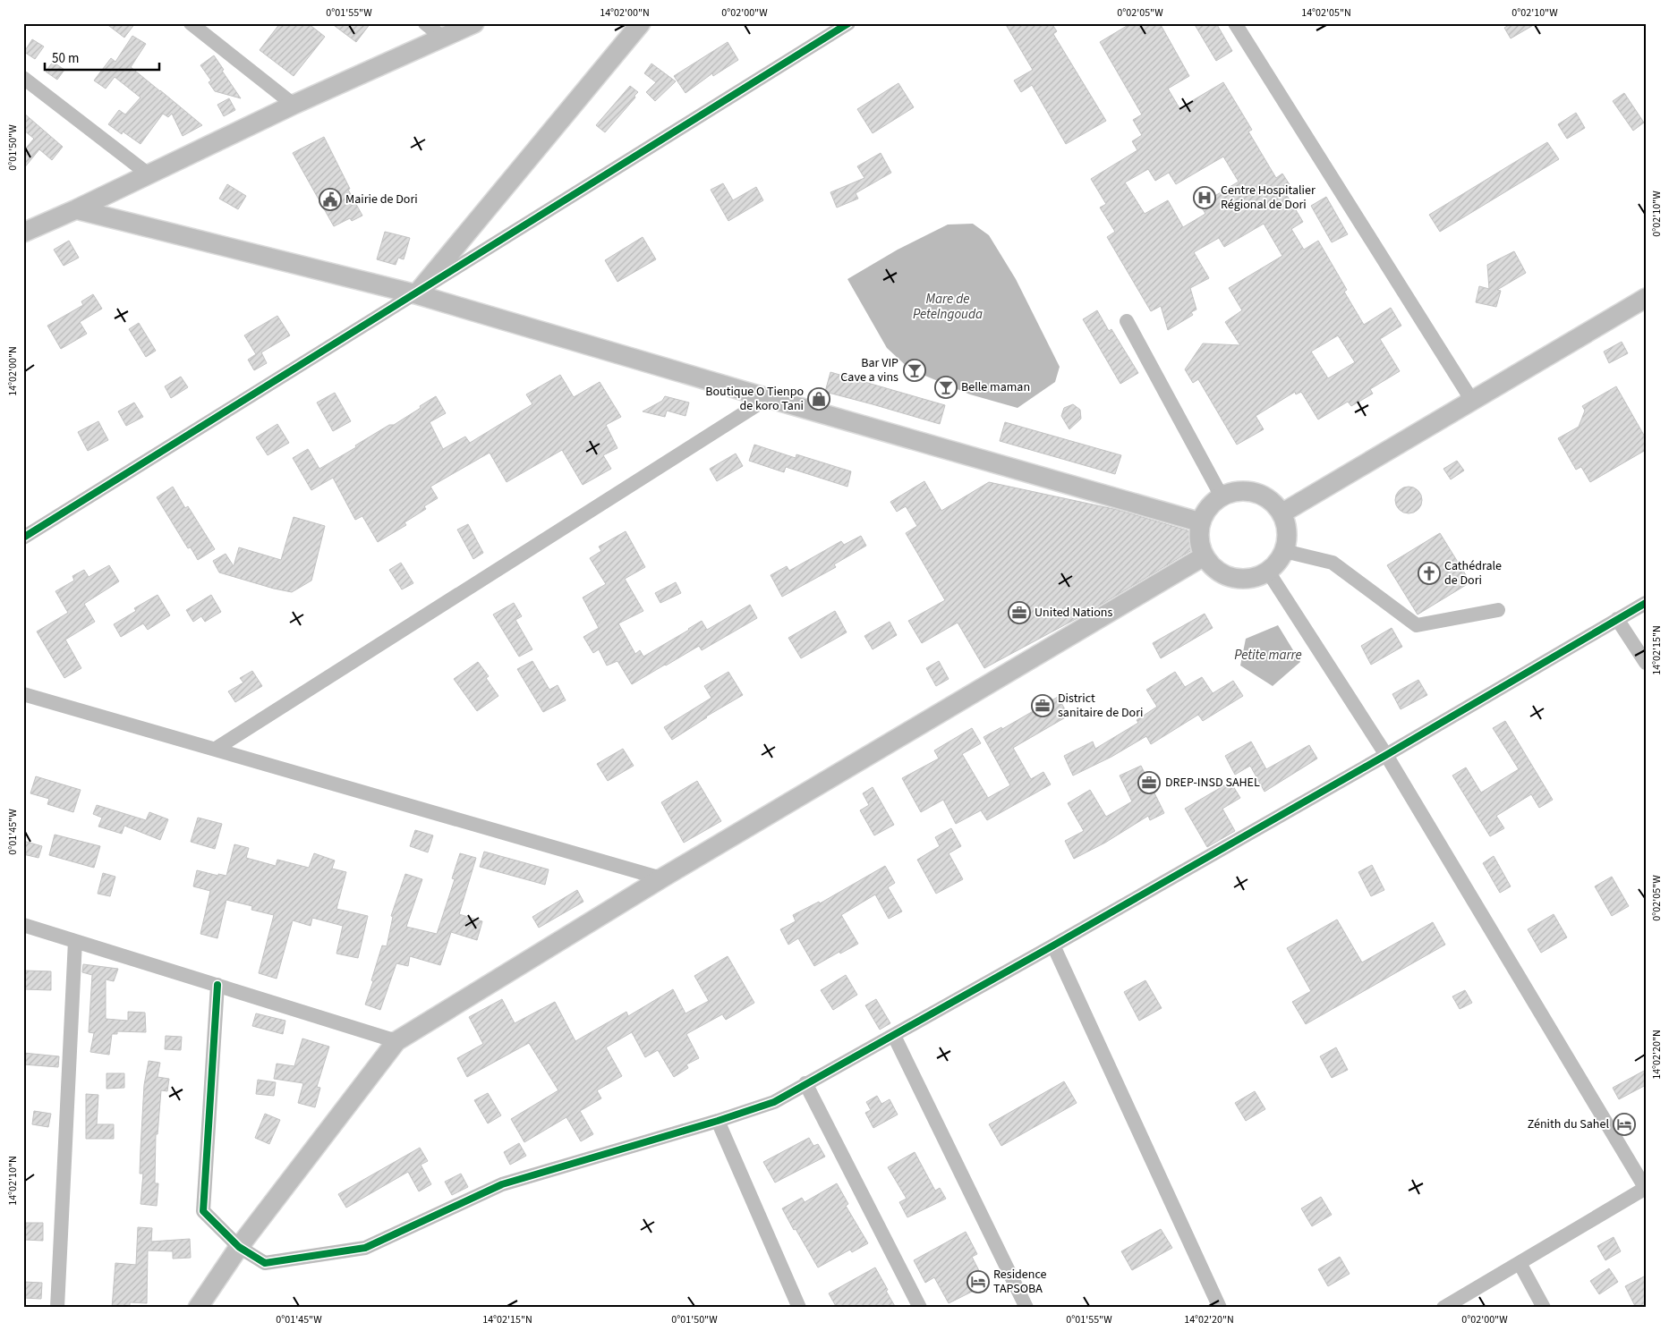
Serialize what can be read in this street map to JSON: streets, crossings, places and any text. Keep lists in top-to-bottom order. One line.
{"water":["Mare de Petelngouda","Petite marre"],"places":{"hospital":["Centre Hospitalier Régional de Dori"],"public building":["Mairie de Dori"],"bar":["Bar VIP Cave a vins","Belle maman"],"shop":["Boutique O Tienpo de koro Tani"],"church":["Cathédrale de Dori"],"office":["United Nations","District sanitaire de Dori","DREP-INSD SAHEL"],"hotel":["Zénith du Sahel","Residence TAPSOBA"]},"scale_bar":"50 m","coordinates":["0°01'55\"W","14°02'00\"N","0°02'00\"W","0°02'05\"W","14°02'05\"N","0°02'10\"W","0°01'50\"W","14°02'15\"N","0°01'45\"W","14°02'20\"N","14°02'10\"N"]}
